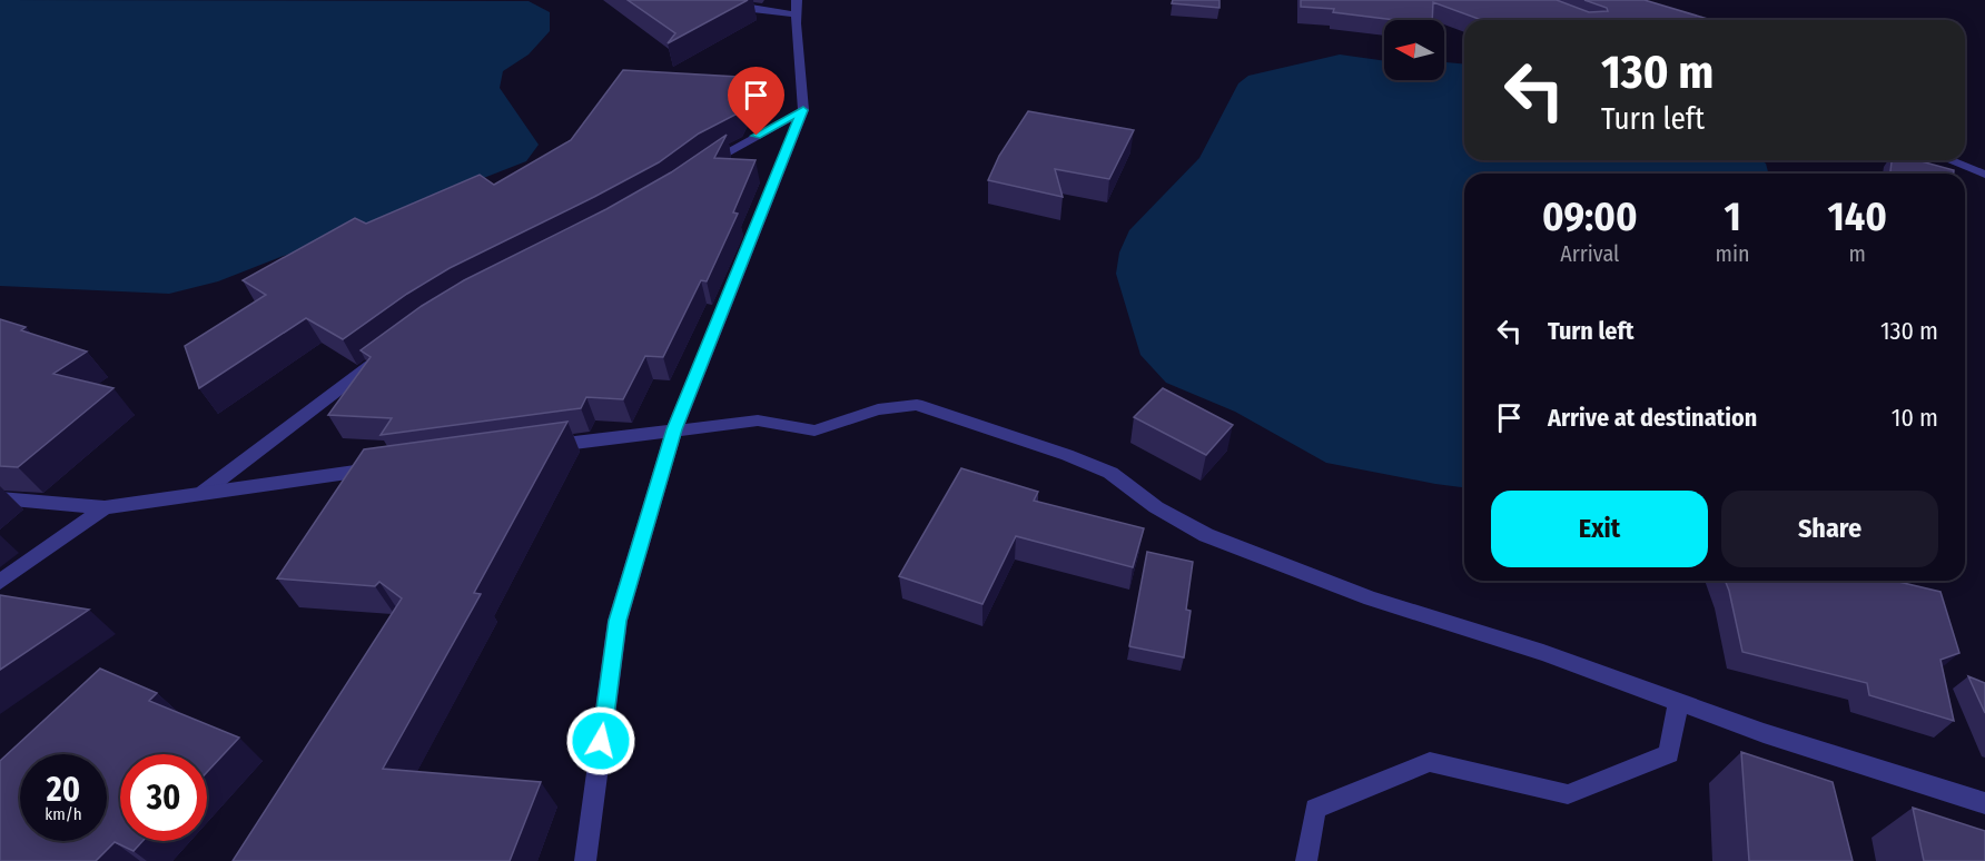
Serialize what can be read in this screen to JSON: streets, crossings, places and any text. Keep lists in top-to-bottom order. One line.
{"north":"left","page":{"turn":["130 m","Turn left"],"eta":["09:00","Arrival","1","min","140","m"],"list":[{"name":"Turn left","value":"130 m"},{"name":"Arrive at destination","value":"10 m"}],"buttons":["Exit","Share"],"speed":"20 km/h","limit":"30"}}
